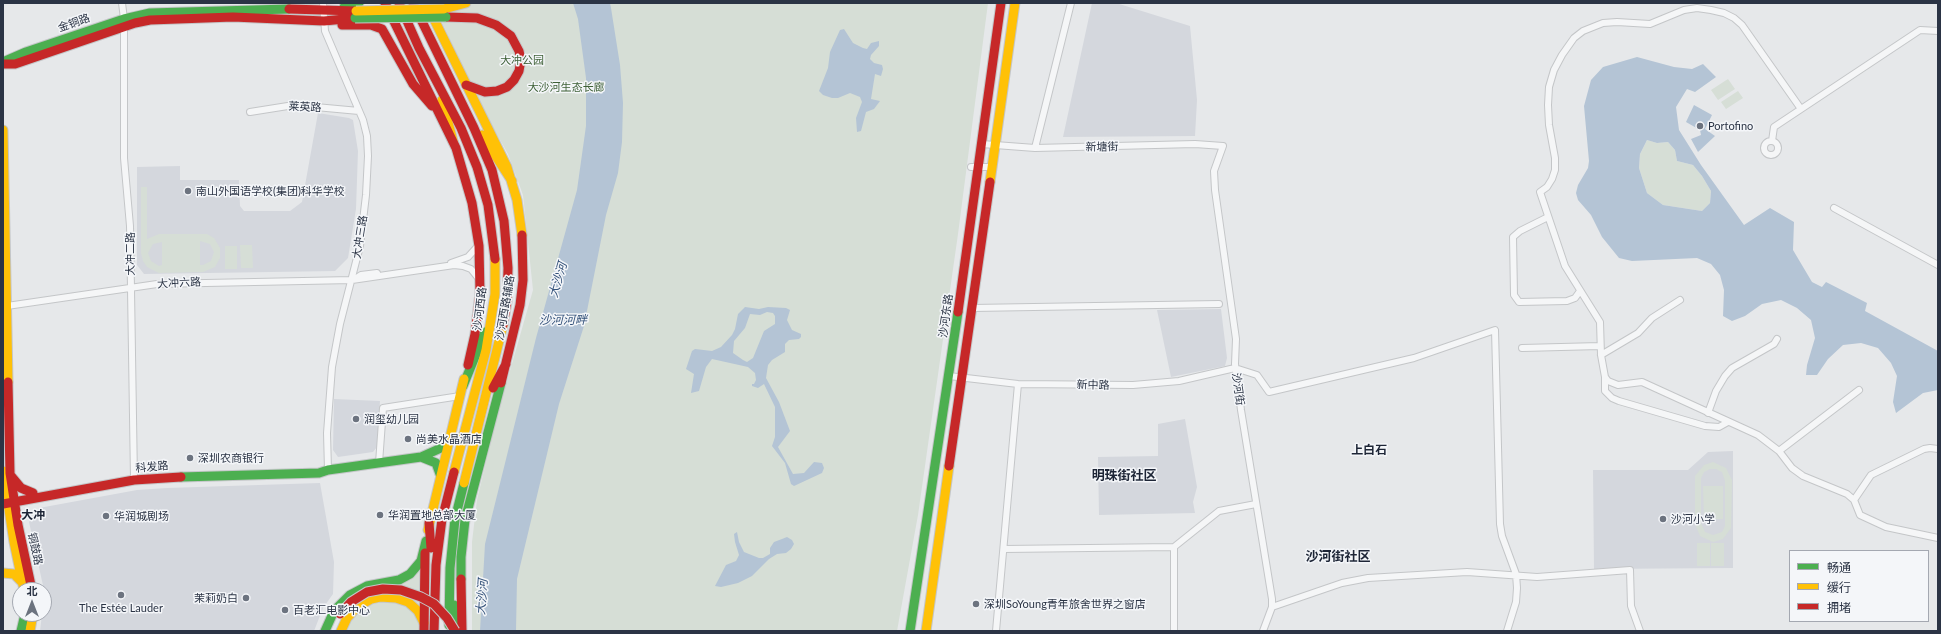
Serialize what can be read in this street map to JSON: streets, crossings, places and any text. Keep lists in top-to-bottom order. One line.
{"streets":{"main road":["金铜路","沙河西路辅路","沙河西路","沙河东路","科发路","铜鼓路"],"street":["莱英路","新塘街","大冲三路","大冲二路","大冲六路","新中路","沙河街"]},"crossings":[["金铜路","大冲三路"],["金铜路","大冲二路"],["莱英路","大冲三路"],["新塘街","沙河东路"],["新塘街","沙河街"],["大冲三路","大冲六路"],["大冲三路","科发路"],["大冲二路","大冲六路"],["大冲二路","科发路"],["大冲六路","铜鼓路"],["沙河东路","新中路"],["新中路","沙河街"],["科发路","铜鼓路"]],"districts":["上白石","明珠街社区","大冲","沙河街社区"],"water":["大沙河","沙河河畔"],"parks":["大冲公园","大沙河生态长廊"],"places":["Portofino","南山外国语学校(集团)科华学校","润玺幼儿园","尚美水晶酒店","深圳农商银行","华润置地总部大厦","华润城剧场","沙河小学","The Estée Lauder","茉莉奶白","深圳SoYoung青年旅舍世界之窗店","百老汇电影中心"],"legend":["畅通","缓行","拥堵"],"north":"top"}
